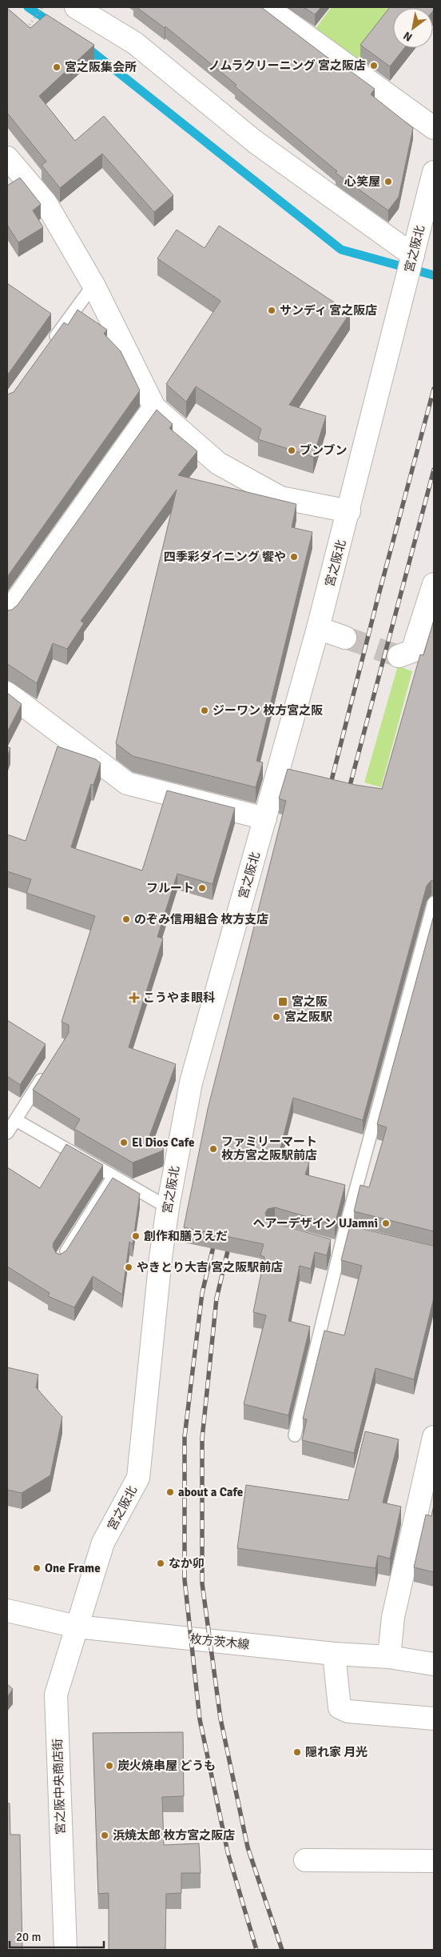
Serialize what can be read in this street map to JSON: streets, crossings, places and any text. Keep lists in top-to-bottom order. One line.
{"streets":{"street":["宮之阪北","枚方茨木線","宮之阪中央商店街"]},"crossings":[["宮之阪北","枚方茨木線"],["宮之阪北","宮之阪中央商店街"],["枚方茨木線","宮之阪中央商店街"]],"places":{"other":["ノムラクリーニング 宮之阪店","宮之阪集会所","心笑屋","サンディ 宮之阪店","ブンブン","四季彩ダイニング 饗や","ジーワン 枚方宮之阪","フルート","のぞみ信用組合 枚方支店","宮之阪駅","El Dios Cafe","ファミリーマート 枚方宮之阪駅前店","ヘアーデザイン UJamni","創作和膳うえだ","やきとり大吉 宮之阪駅前店","about a Cafe","なか卯","One Frame","隠れ家 月光","炭火焼串屋 どうも","浜焼太郎 枚方宮之阪店"],"health":["こうやま眼科"],"transit":["宮之阪"]},"scale_bar":"20 m","north":"bottom left"}
